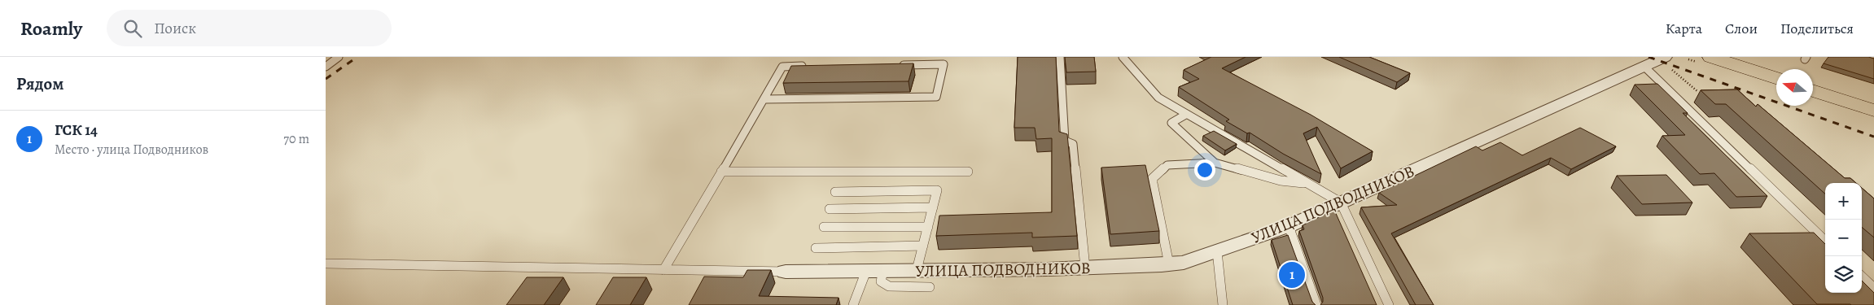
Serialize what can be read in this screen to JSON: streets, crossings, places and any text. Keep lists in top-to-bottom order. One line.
{"streets":{"street":["УЛИЦА ПОДВОДНИКОВ"]},"north":"left","page":{"header":"Roamly","search":"Поиск","nav":["Карта","Слои","Поделиться"],"heading":"Рядом","list":[{"mark":"1","name":"ГСК 14","note":"Место · улица Подводников","value":"70 m"}],"map_buttons":["+","−"],"pins":"1"}}
